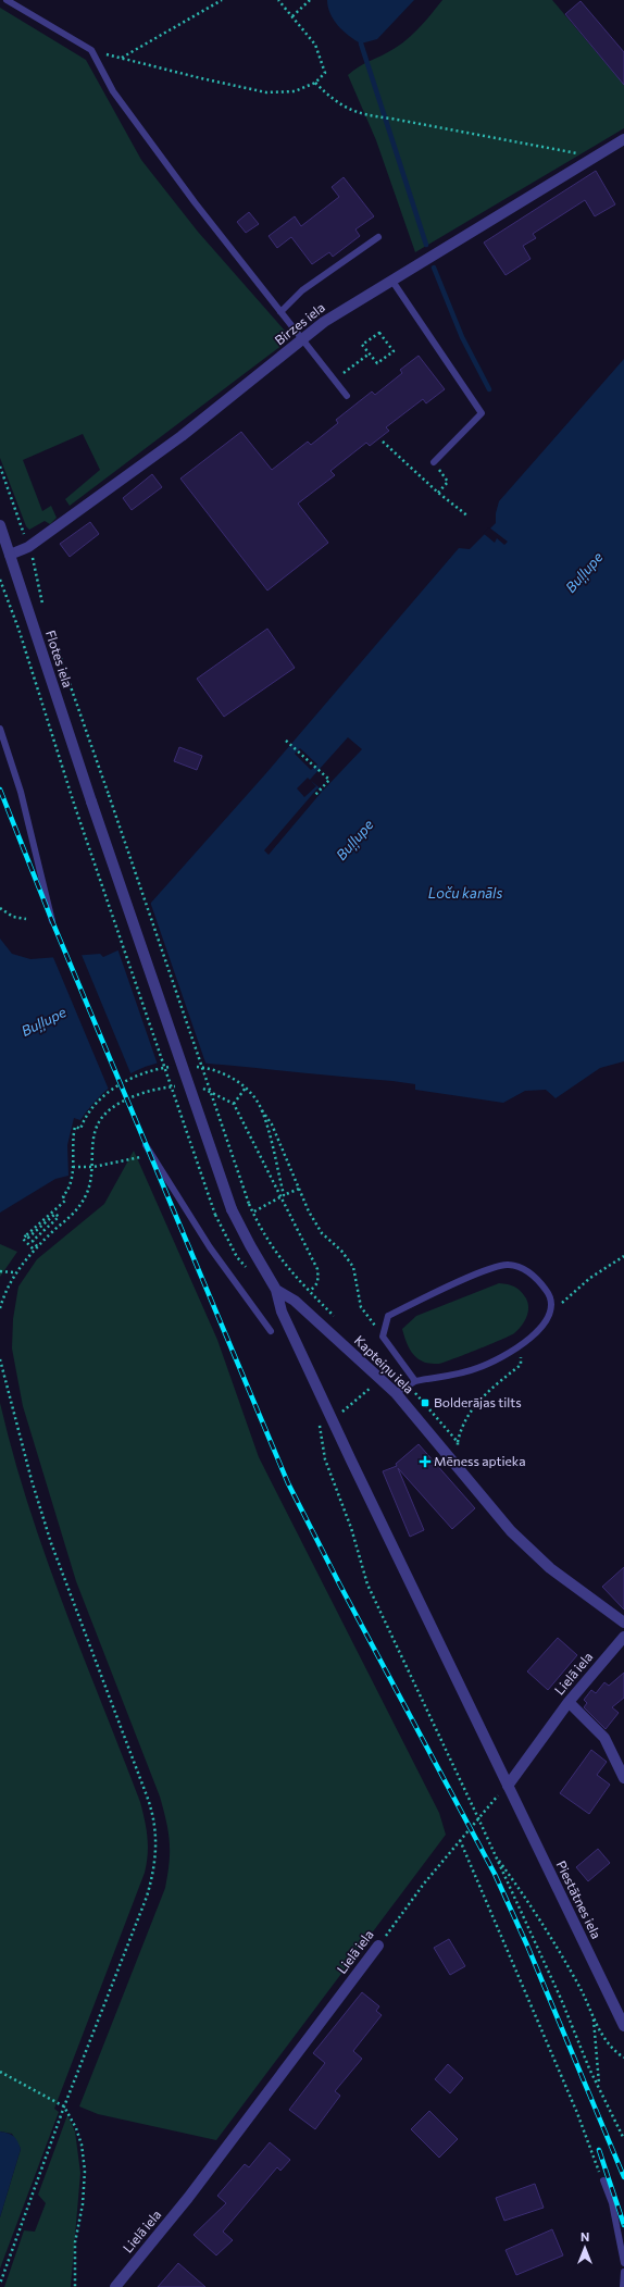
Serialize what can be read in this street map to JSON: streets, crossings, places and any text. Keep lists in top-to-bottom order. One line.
{"streets":{"street":["Birzes iela","Flotes iela","Kapteiņu iela","Lielā iela","Piestātnes iela"]},"crossings":[["Birzes iela","Flotes iela"],["Flotes iela","Kapteiņu iela"],["Kapteiņu iela","Piestātnes iela"],["Lielā iela","Piestātnes iela"]],"water":["Buļļupe","Loču kanāls"],"places":{"transit":["Bolderājas tilts"],"health":["Mēness aptieka"]},"north":"top"}
